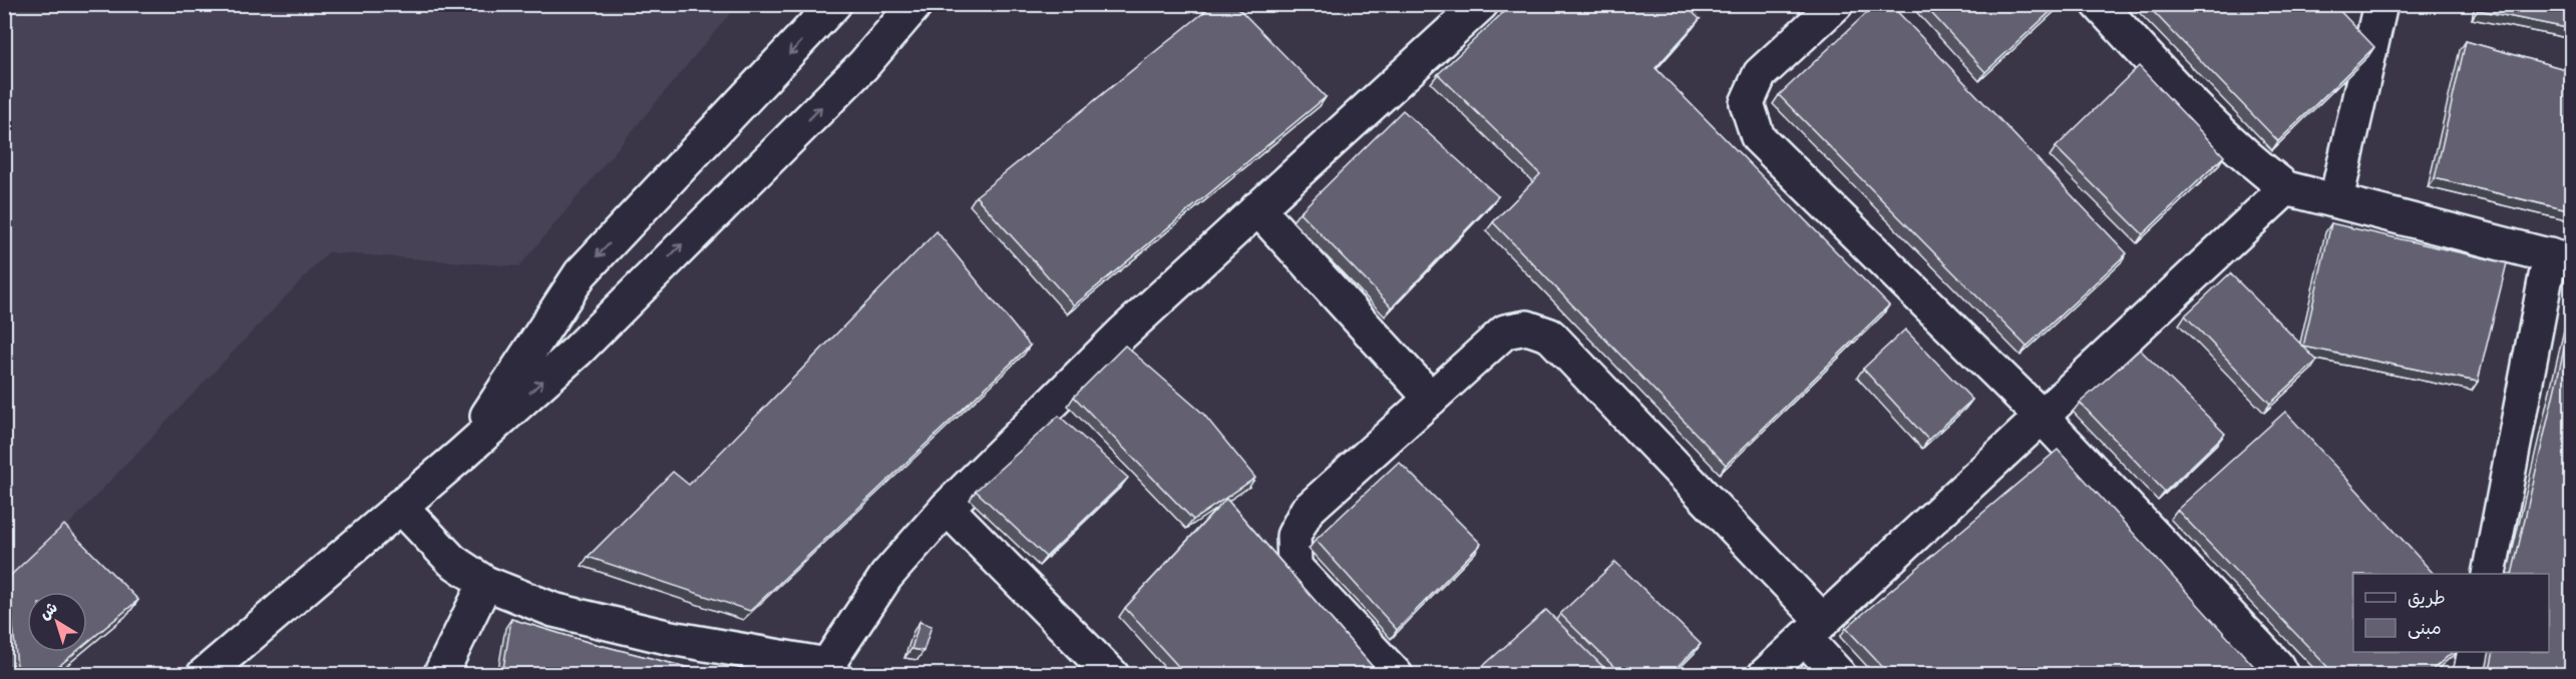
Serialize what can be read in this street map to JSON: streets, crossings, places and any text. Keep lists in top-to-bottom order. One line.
{"legend":["طريق","مبنى"],"north":"top left"}
